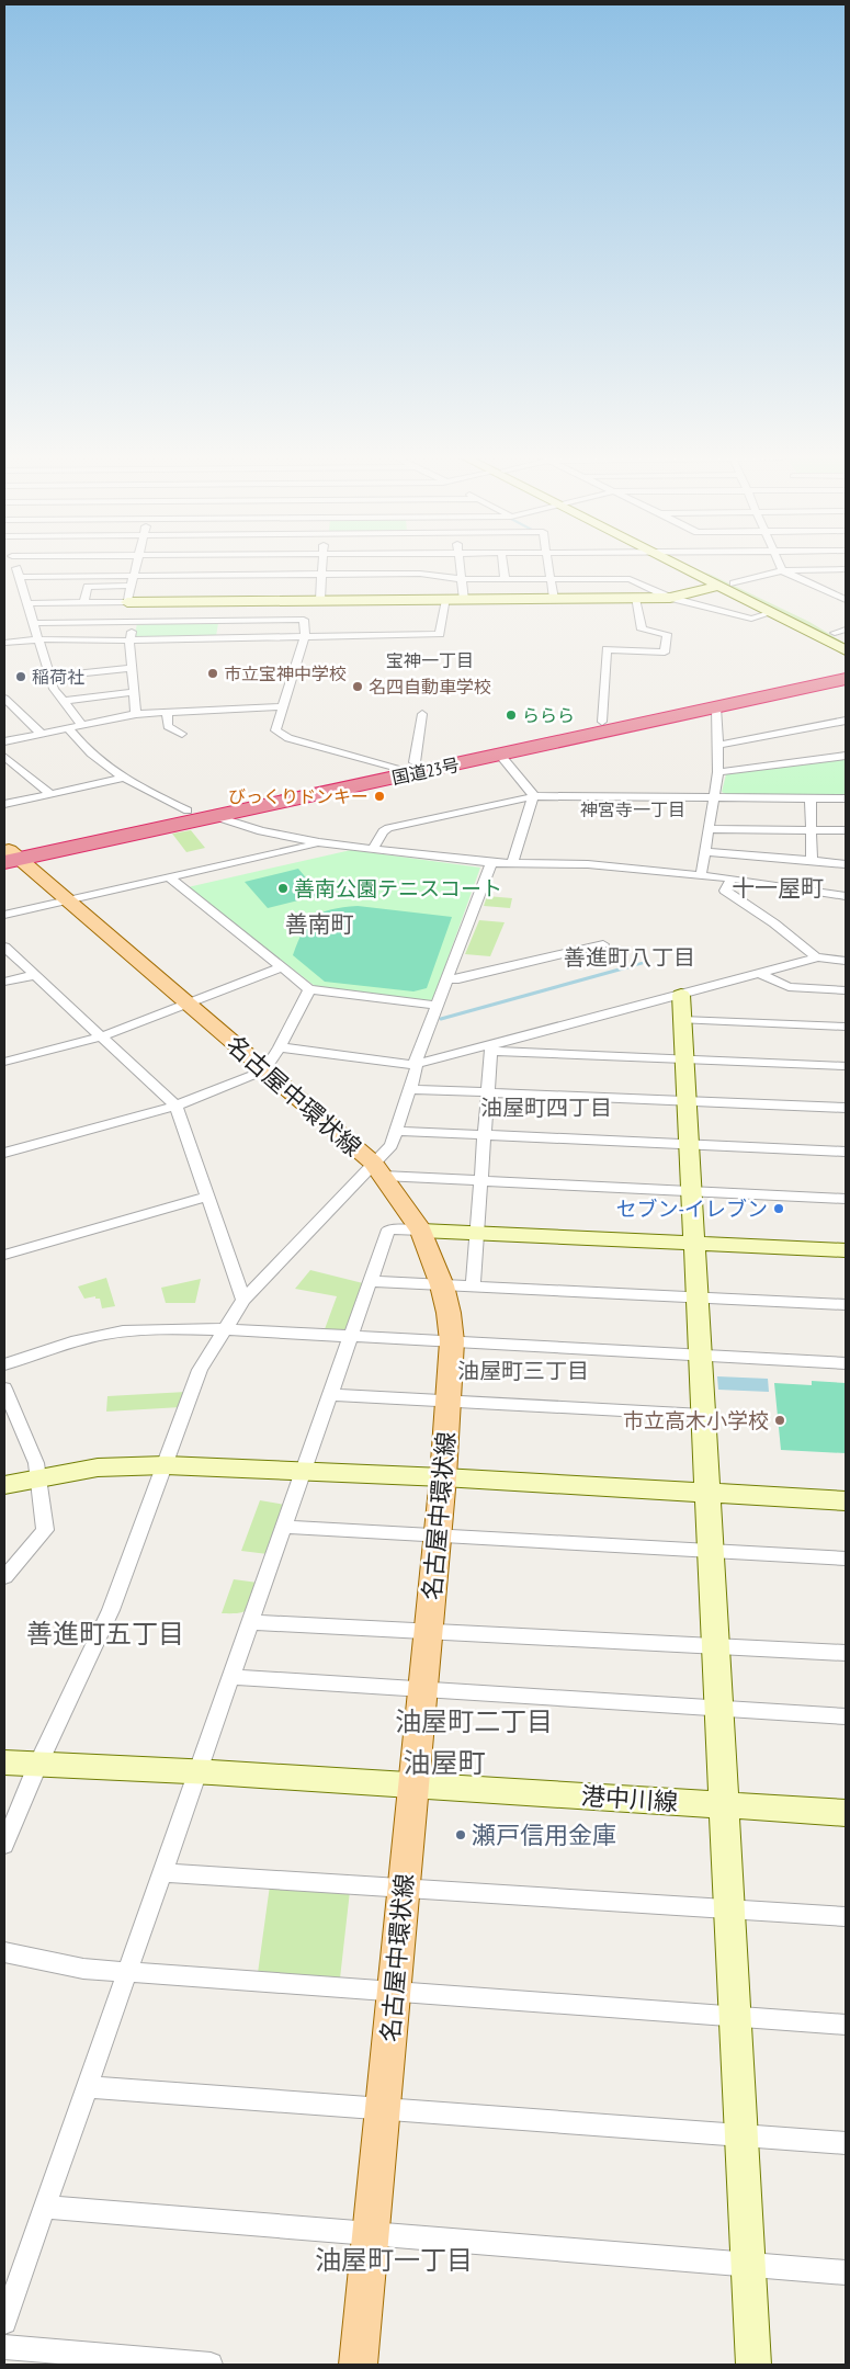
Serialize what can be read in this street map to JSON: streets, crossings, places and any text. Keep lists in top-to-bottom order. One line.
{"streets":{"highway":["国道23号"],"main road":["名古屋中環状線"],"street":["港中川線"]},"crossings":[["国道23号","名古屋中環状線"],["名古屋中環状線","港中川線"]],"districts":["宝神一丁目","神宮寺一丁目","十一屋町","善南町","善進町八丁目","油屋町四丁目","油屋町三丁目","善進町五丁目","油屋町二丁目","油屋町","油屋町一丁目"],"places":["市立宝神中学校","稲荷社","名四自動車学校","ららら","びっくりドンキー","善南公園テニスコート","セブン-イレブン","市立高木小学校","瀬戸信用金庫"]}
